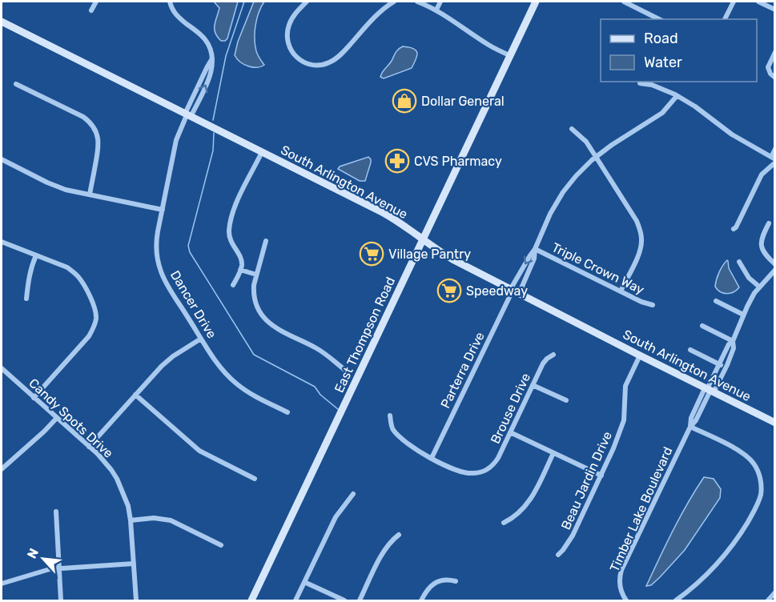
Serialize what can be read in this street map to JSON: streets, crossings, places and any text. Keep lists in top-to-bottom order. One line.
{"streets":{"main road":["South Arlington Avenue","East Thompson Road"],"street":["Triple Crown Way","Dancer Drive","Parterra Drive","Brouse Drive","Candy Spots Drive","Beau Jardin Drive","Timber Lake Boulevard"]},"crossings":[["South Arlington Avenue","Dancer Drive"],["South Arlington Avenue","East Thompson Road"],["South Arlington Avenue","Parterra Drive"],["South Arlington Avenue","Beau Jardin Drive"],["South Arlington Avenue","Timber Lake Boulevard"],["Parterra Drive","Brouse Drive"]],"places":{"shop":["Dollar General"],"pharmacy":["CVS Pharmacy"],"supermarket":["Village Pantry","Speedway"]},"legend":["Road","Water"],"north":"top left"}
